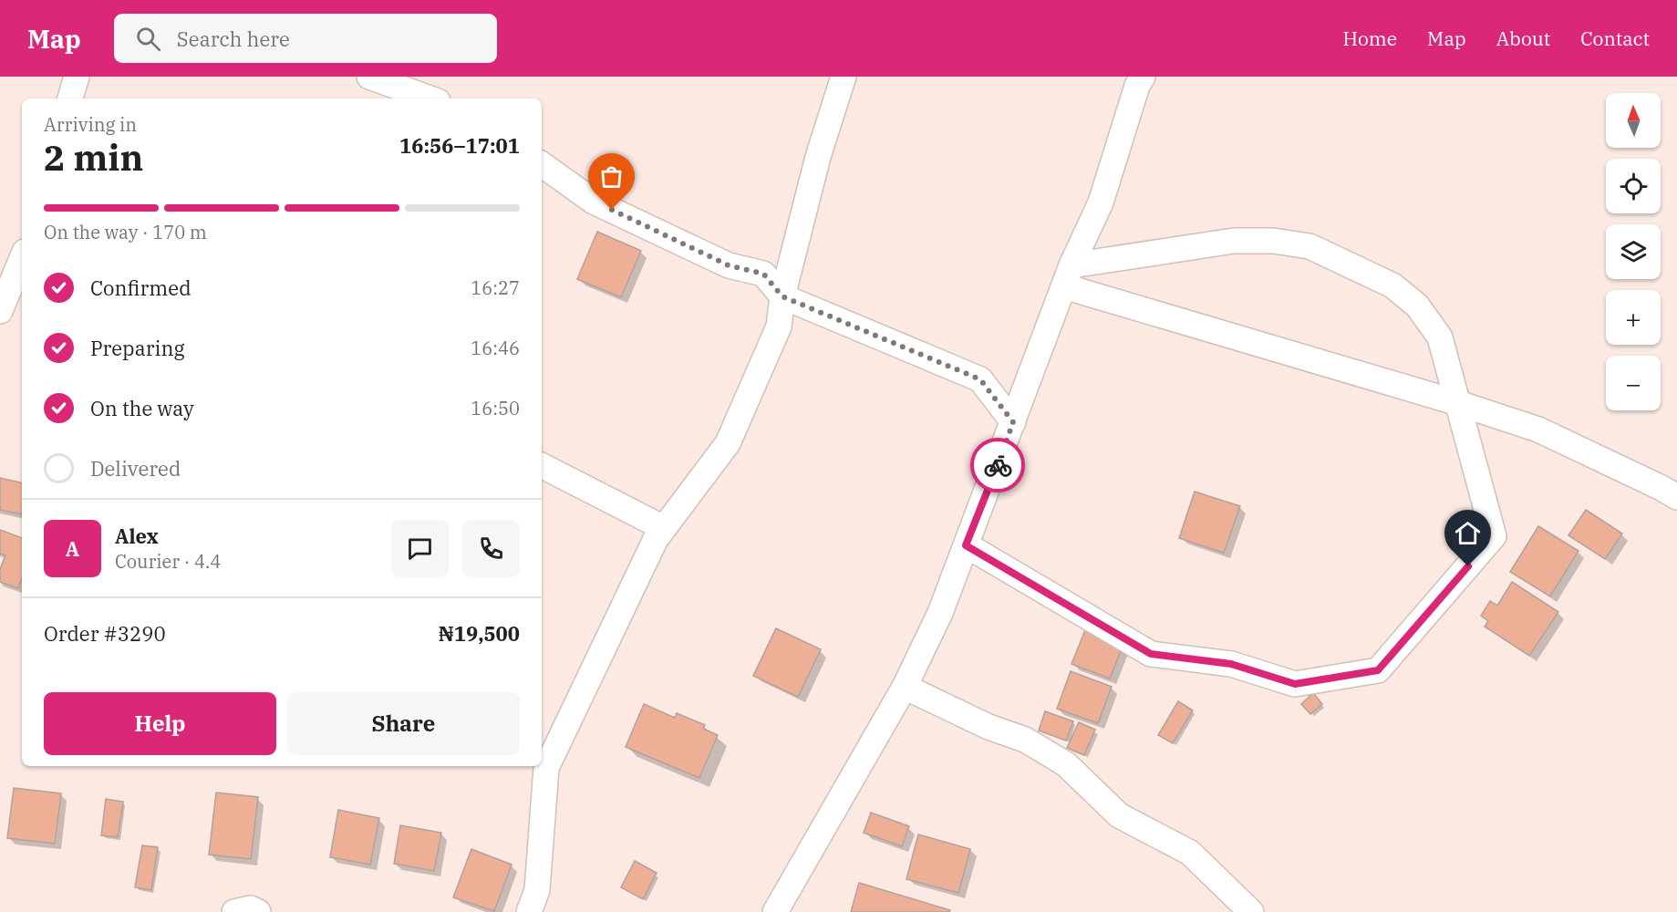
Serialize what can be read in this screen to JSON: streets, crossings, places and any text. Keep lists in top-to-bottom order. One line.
{"north":"top","page":{"header":"Map","search":"Search here","nav":["Home","Map","About","Contact"],"map_buttons":["+","−"],"heading":["2 min","Arriving in","16:56–17:01"],"panel":["Alex","Courier · 4.4","Order #3290","₦19,500"],"bar":"On the way · 170 m","list":[["Confirmed","16:27"],["Preparing","16:46"],["On the way","16:50"],"Delivered"],"round":"A","buttons":["Help","Share"]}}
